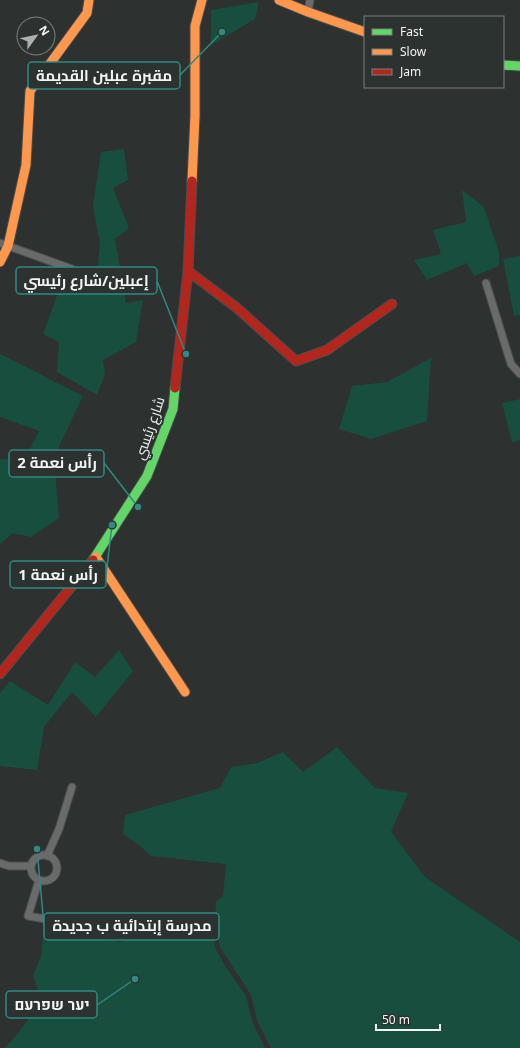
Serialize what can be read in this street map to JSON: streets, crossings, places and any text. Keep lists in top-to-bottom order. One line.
{"streets":{"street":["شارع رئيسي"]},"places":["مقبرة عبلين القديمة","إعبلين/شارع رئيسي","رأس نعمة 2","رأس نعمة 1","مدرسة إبتدائية ب جديدة","יער שפרעם"],"legend":["Fast","Slow","Jam"],"scale_bar":"50 m","north":"top right"}
